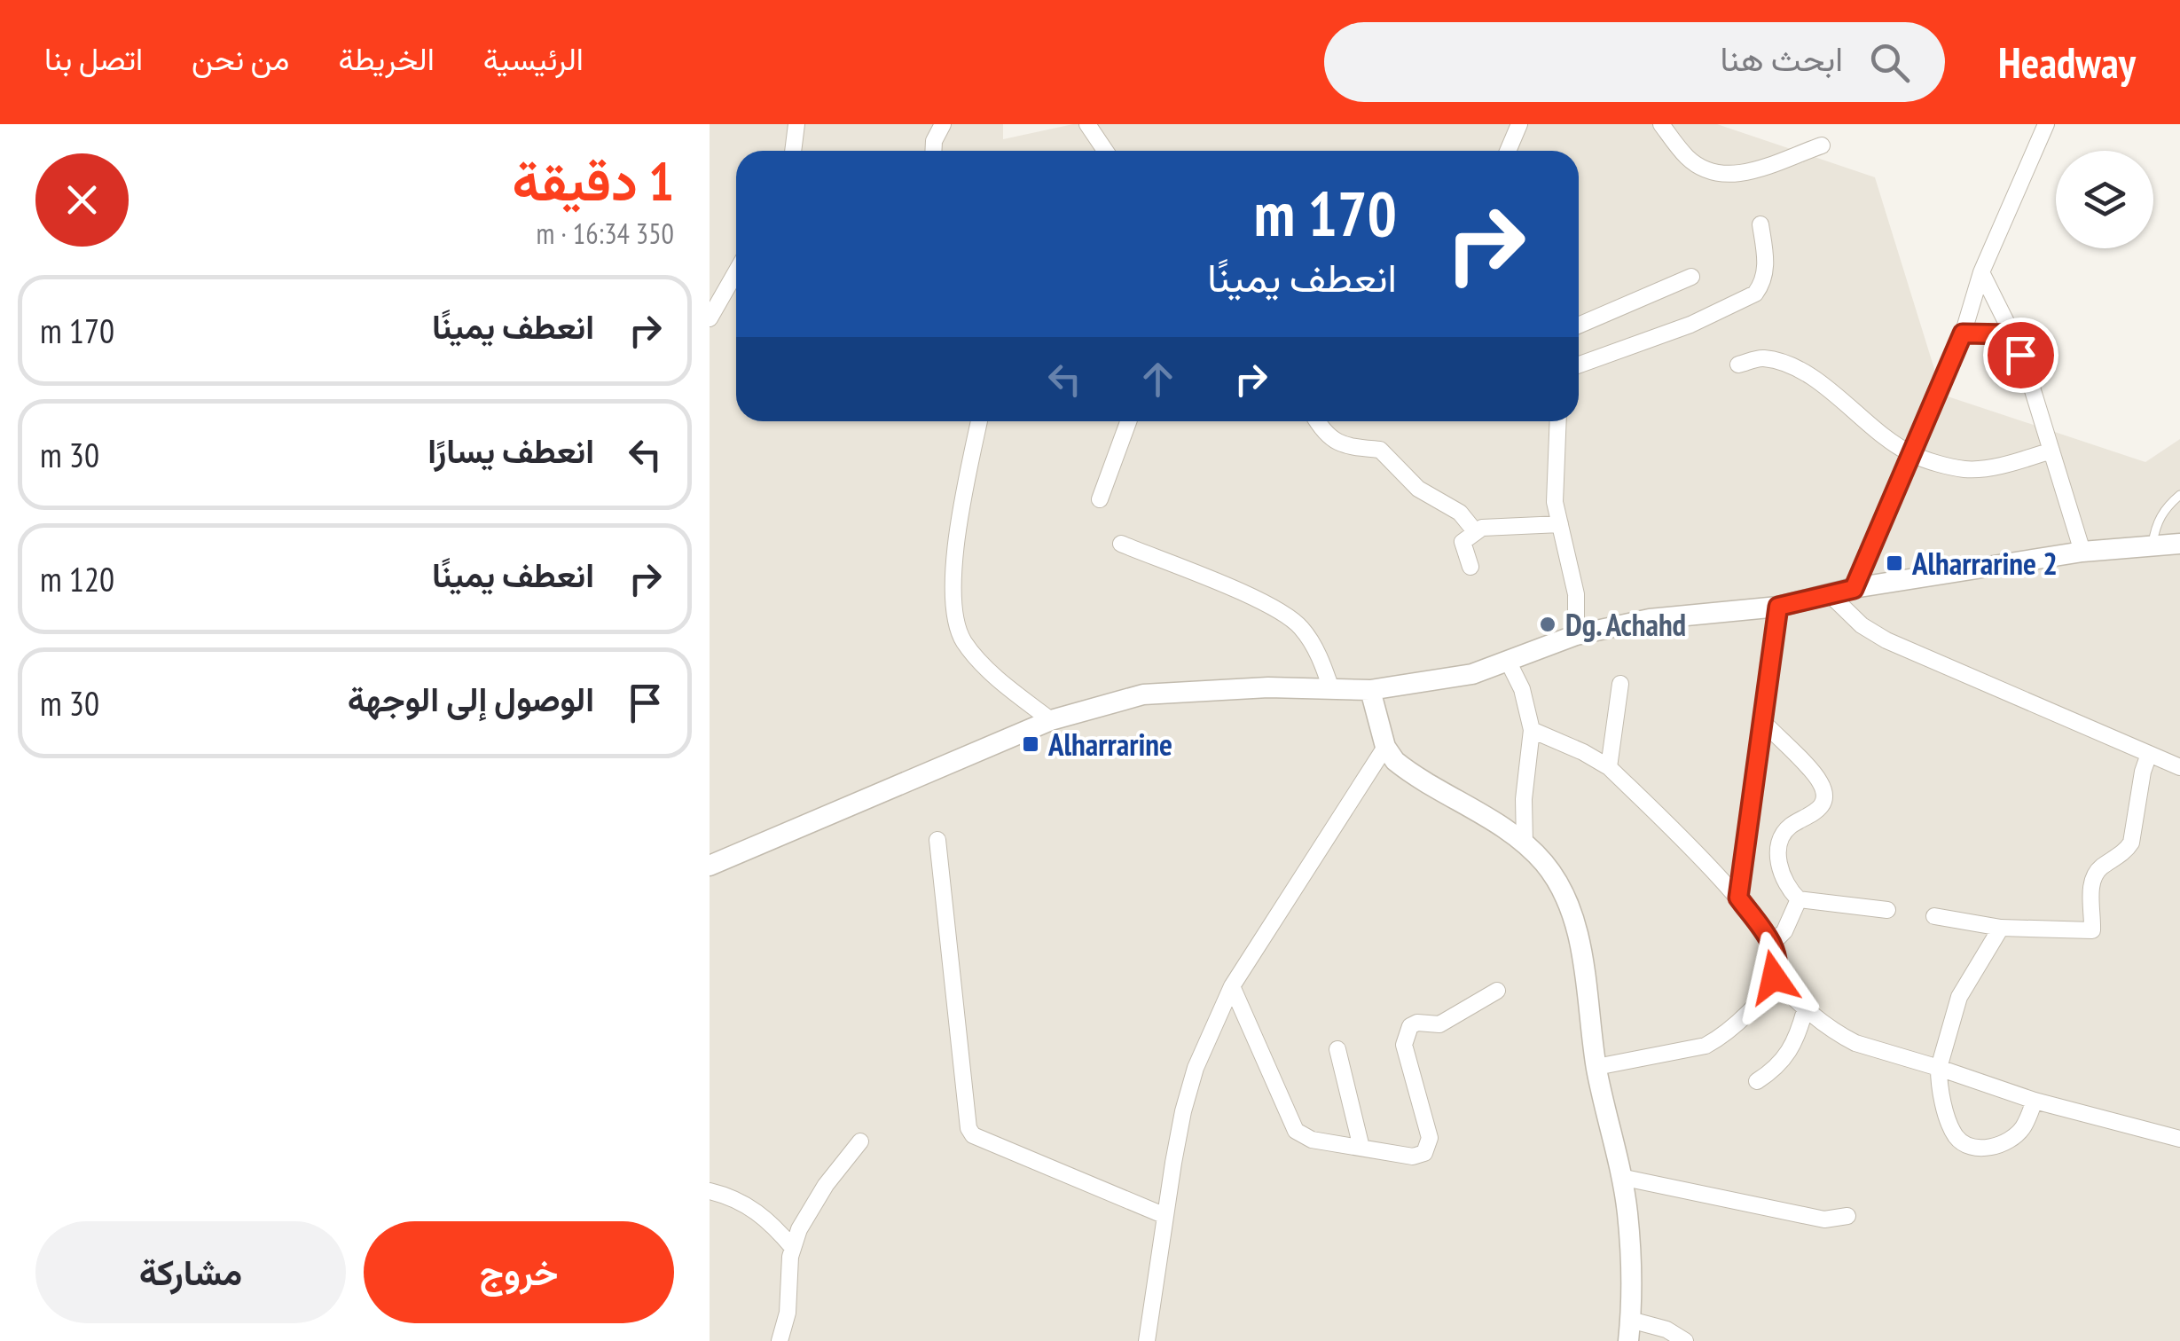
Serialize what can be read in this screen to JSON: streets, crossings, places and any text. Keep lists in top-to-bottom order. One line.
{"places":{"transit":["Alharrarine 2","Alharrarine"],"other":["Dg. Achahd"]},"page":{"header":"Headway","search":"ابحث هنا","nav":["الرئيسية","الخريطة","من نحن","اتصل بنا"],"heading":["1 دقيقة","350 m · 16:34"],"turn":["170 m","انعطف يمينًا"],"list":[{"name":"انعطف يمينًا","value":"170 m"},{"name":"انعطف يسارًا","value":"30 m"},{"name":"انعطف يمينًا","value":"120 m"},{"name":"الوصول إلى الوجهة","value":"30 m"}],"buttons":["خروج","مشاركة"]}}
